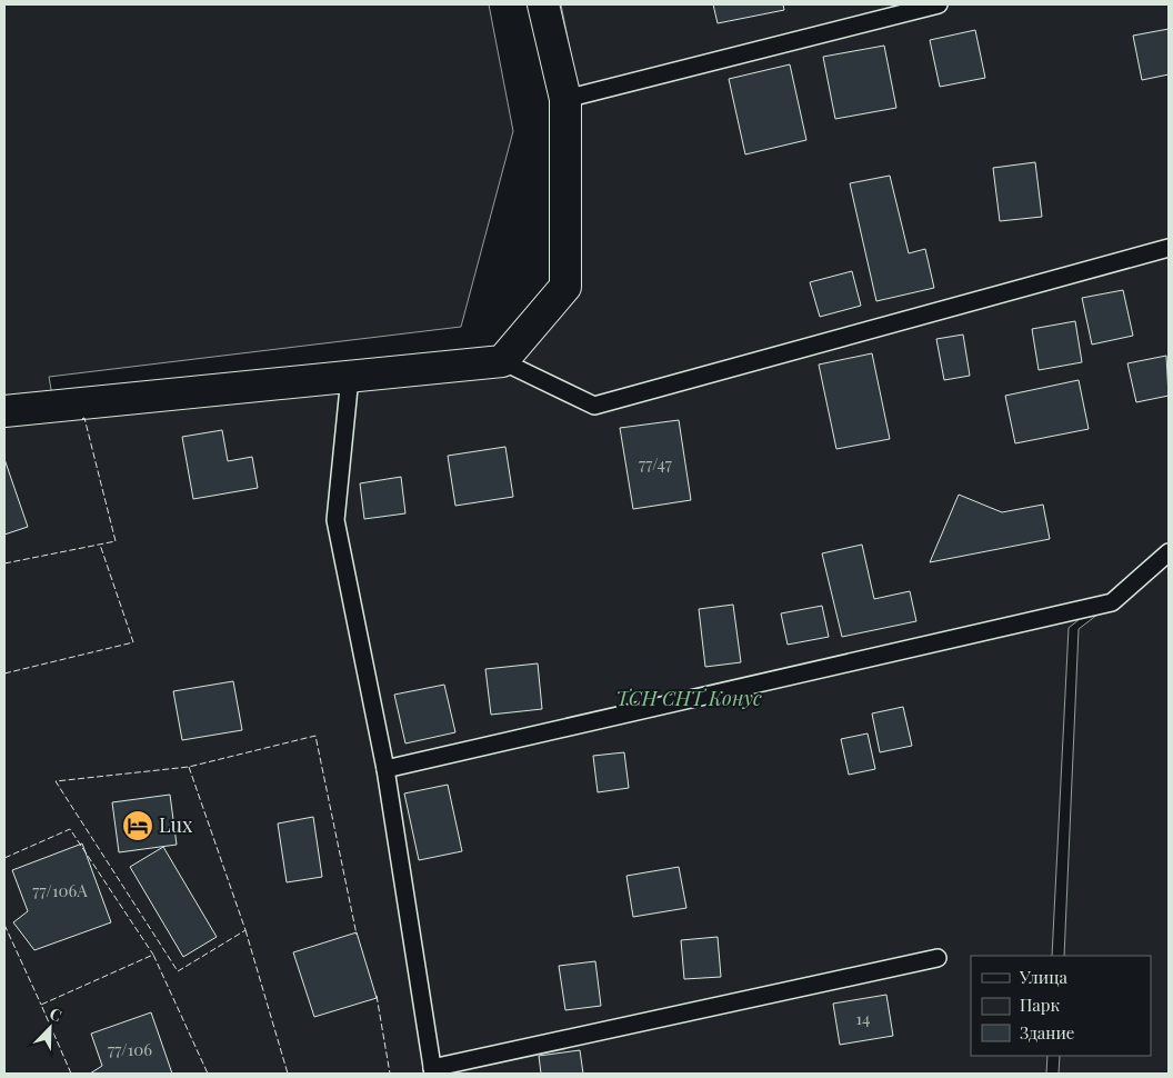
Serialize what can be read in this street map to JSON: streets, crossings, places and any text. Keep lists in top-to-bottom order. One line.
{"parks":["ТСН СНТ Конус"],"places":{"hotel":["Lux"]},"house_numbers":["77/47","77/106А","14","77/106"],"legend":["Улица","Парк","Здание"],"north":"top right"}
